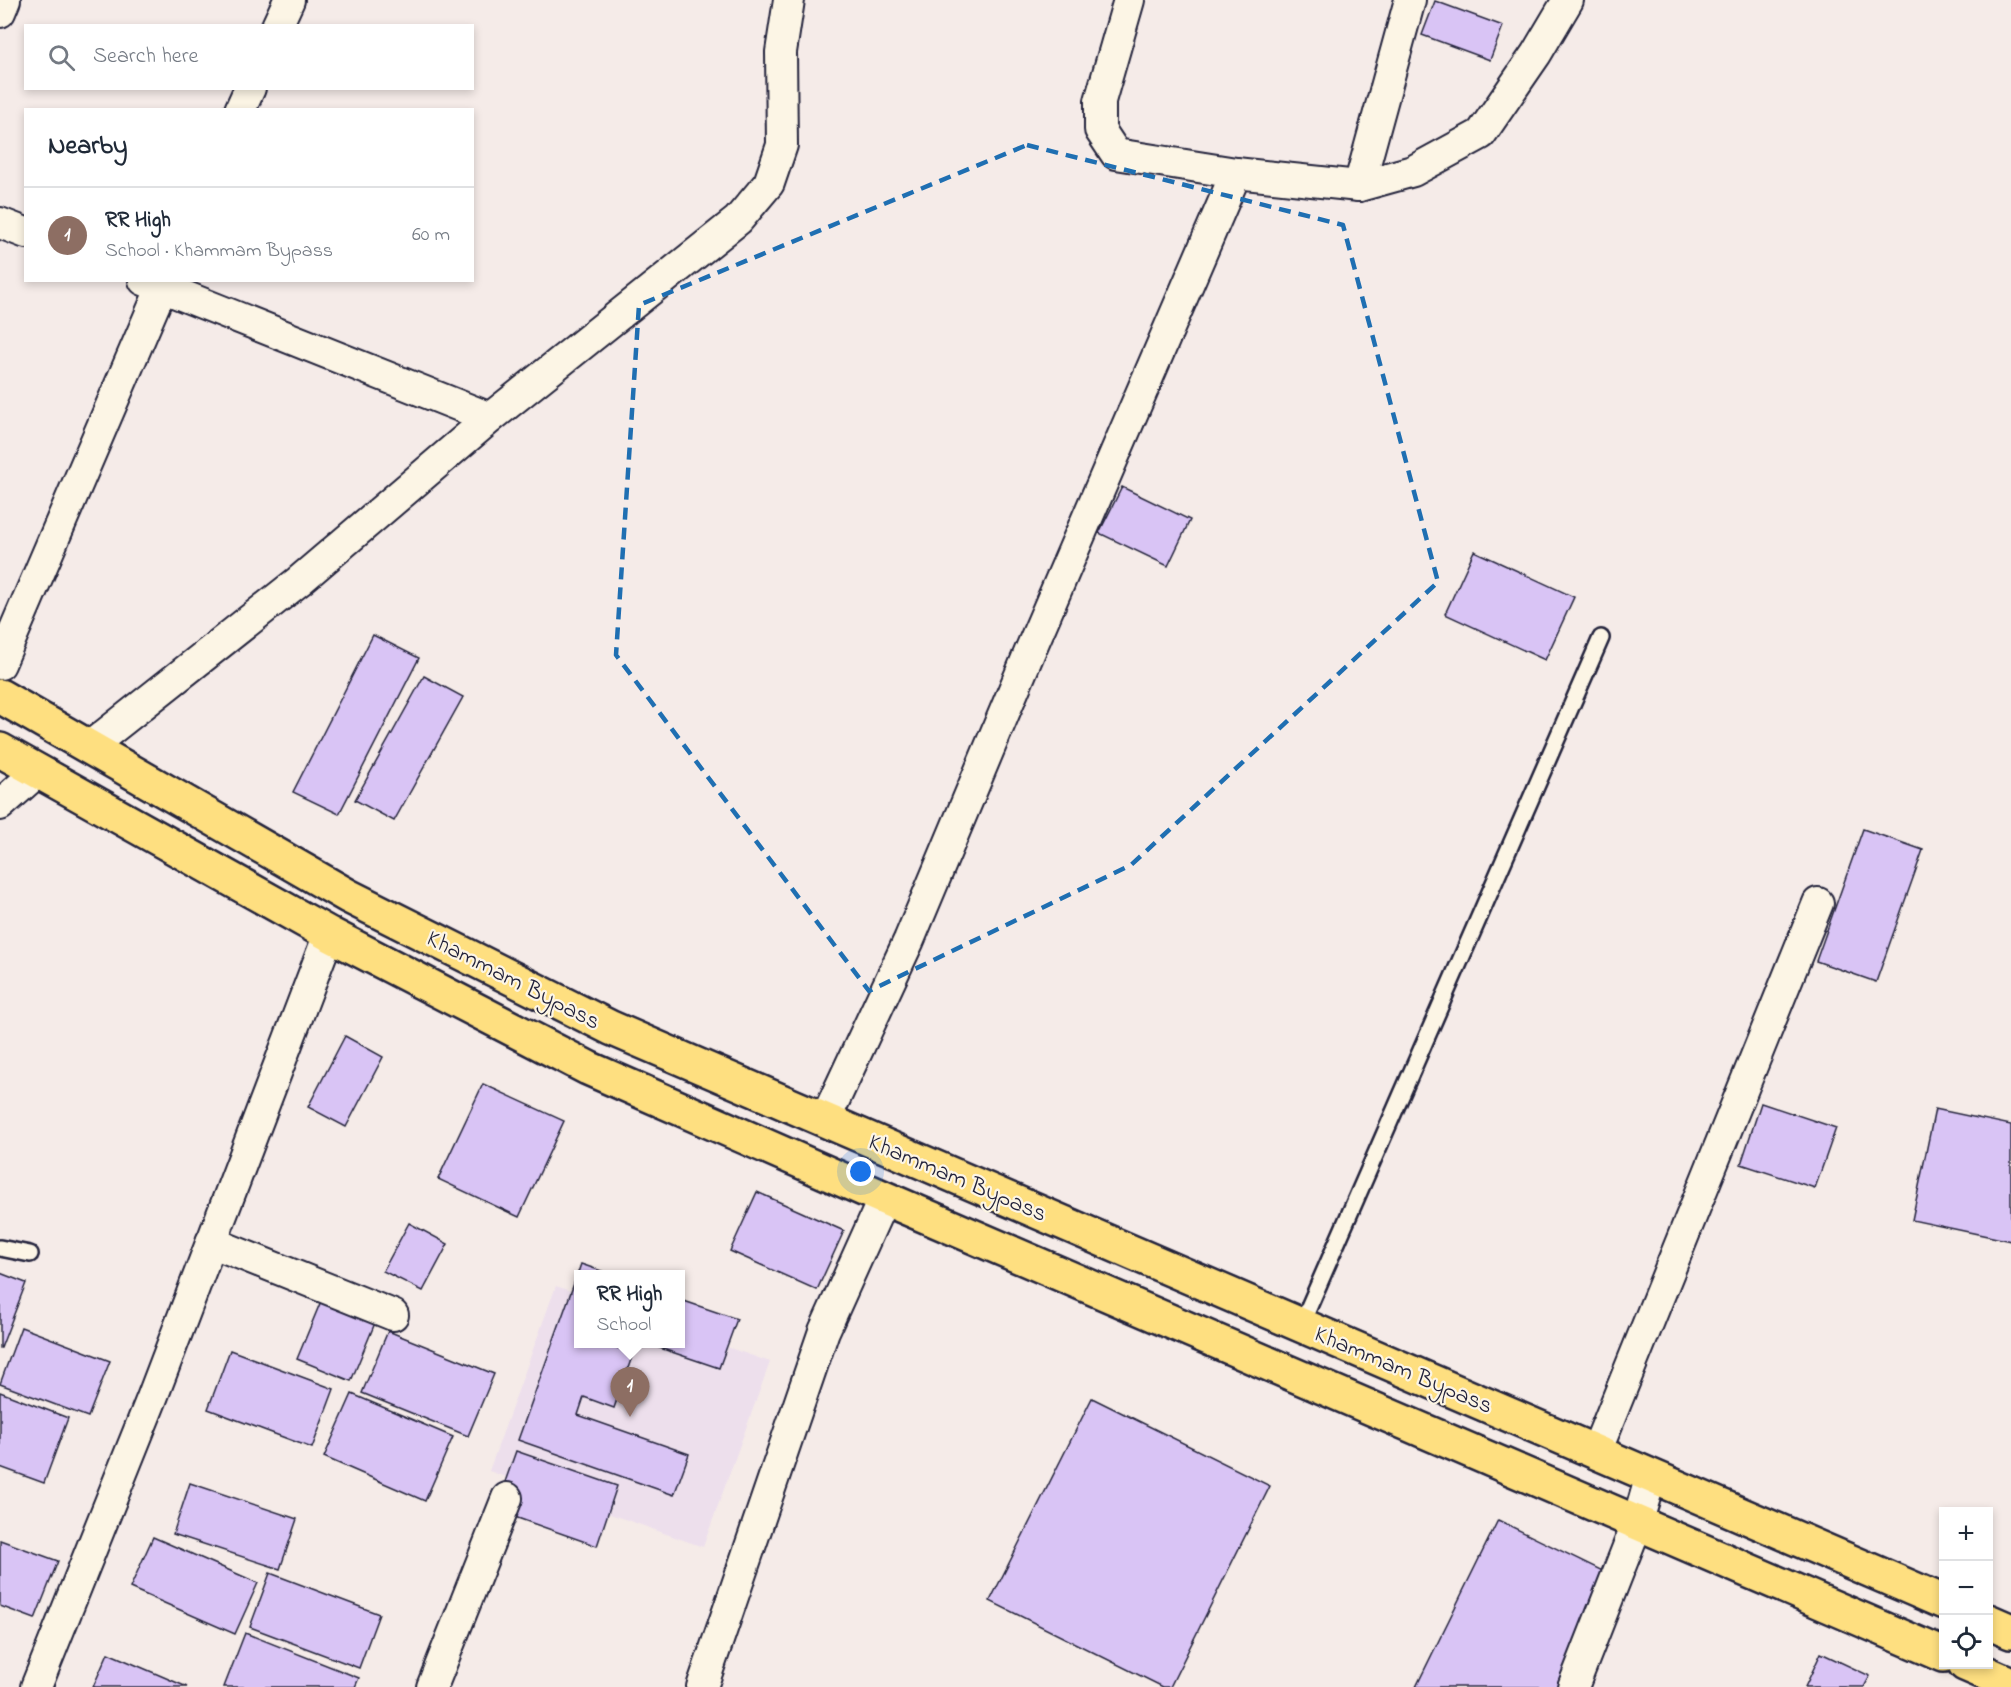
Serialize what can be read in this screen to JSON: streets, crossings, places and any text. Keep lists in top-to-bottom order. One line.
{"streets":{"highway":["Khammam Bypass"]},"page":{"search":"Search here","heading":"Nearby","list":[{"mark":"1","name":"RR High","note":"School · Khammam Bypass","value":"60 m"}],"popup":["RR High","School"],"pins":"1","map_buttons":["+","−"]}}
